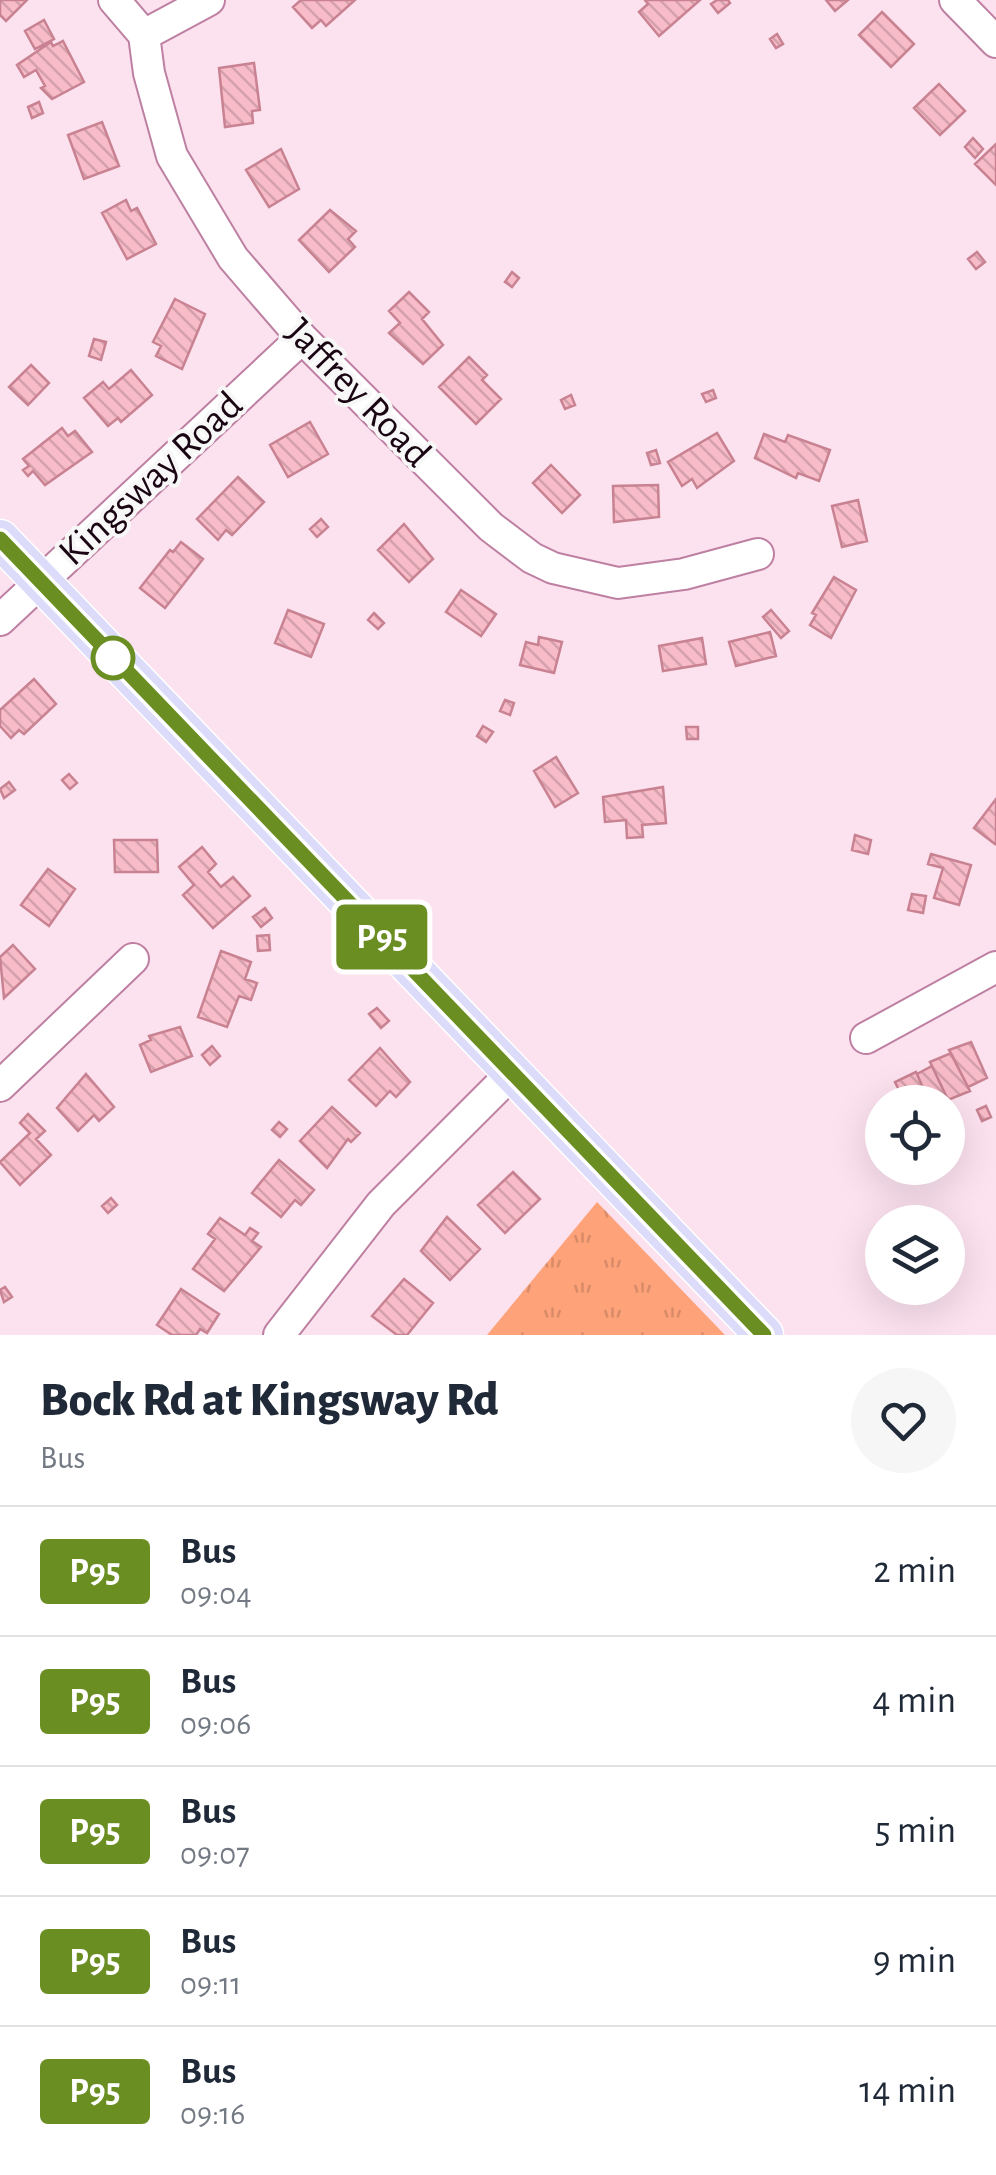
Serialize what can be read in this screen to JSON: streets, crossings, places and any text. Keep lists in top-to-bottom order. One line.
{"streets":{"street":["Jaffrey Road","Kingsway Road"]},"crossings":[["Jaffrey Road","Kingsway Road"]],"lines":["bus line P95"],"page":{"on_map":"P95","heading":["Bock Rd at Kingsway Rd","Bus"],"list":[{"mark":"P95","name":"Bus","note":"09:04","value":"2 min"},{"mark":"P95","name":"Bus","note":"09:06","value":"4 min"},{"mark":"P95","name":"Bus","note":"09:07","value":"5 min"},{"mark":"P95","name":"Bus","note":"09:11","value":"9 min"},{"mark":"P95","name":"Bus","note":"09:16","value":"14 min"}]}}
